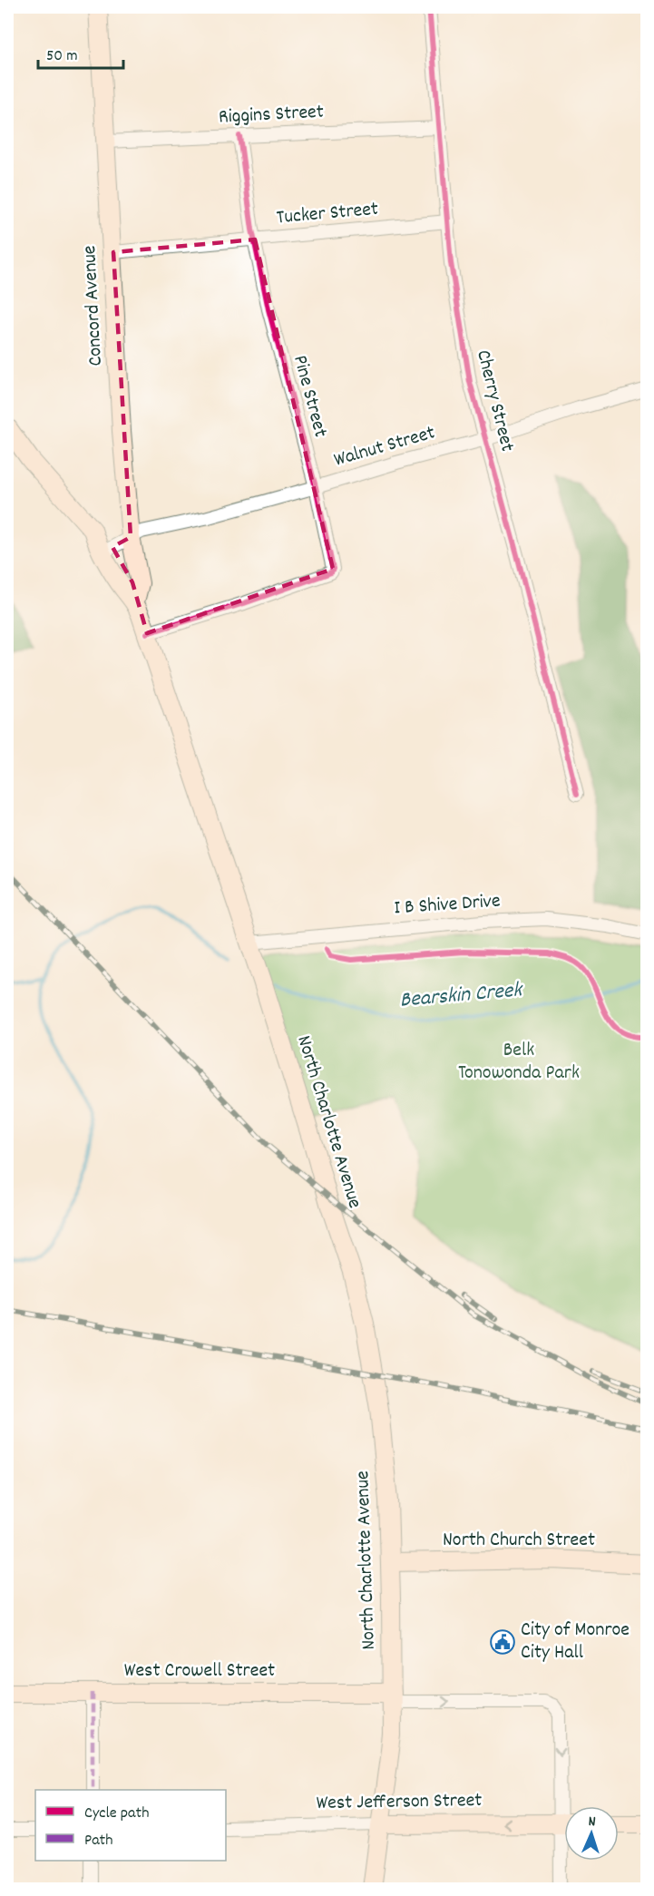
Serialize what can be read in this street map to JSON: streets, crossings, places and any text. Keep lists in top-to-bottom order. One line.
{"streets":{"main road":["Concord Avenue","North Charlotte Avenue","North Church Street","West Crowell Street","West Jefferson Street"],"street":["Riggins Street","Tucker Street","Pine Street","Cherry Street","Walnut Street","I B Shive Drive"]},"crossings":[["Riggins Street","Concord Avenue"],["Riggins Street","Pine Street"],["Riggins Street","Cherry Street"],["Tucker Street","Concord Avenue"],["Tucker Street","Pine Street"],["Tucker Street","Cherry Street"],["Concord Avenue","Walnut Street"],["Concord Avenue","North Charlotte Avenue"],["Pine Street","Walnut Street"],["Pine Street","North Charlotte Avenue"],["Cherry Street","Walnut Street"],["Walnut Street","North Charlotte Avenue"],["I B Shive Drive","North Charlotte Avenue"],["North Charlotte Avenue","North Church Street"],["North Charlotte Avenue","West Crowell Street"],["North Charlotte Avenue","West Jefferson Street"]],"one_way":["West Jefferson Street"],"water":["Bearskin Creek"],"parks":["Belk Tonowonda Park"],"places":{"public building":["City of Monroe City Hall"]},"legend":["Cycle path","Path"],"scale_bar":"50 m","north":"top"}
